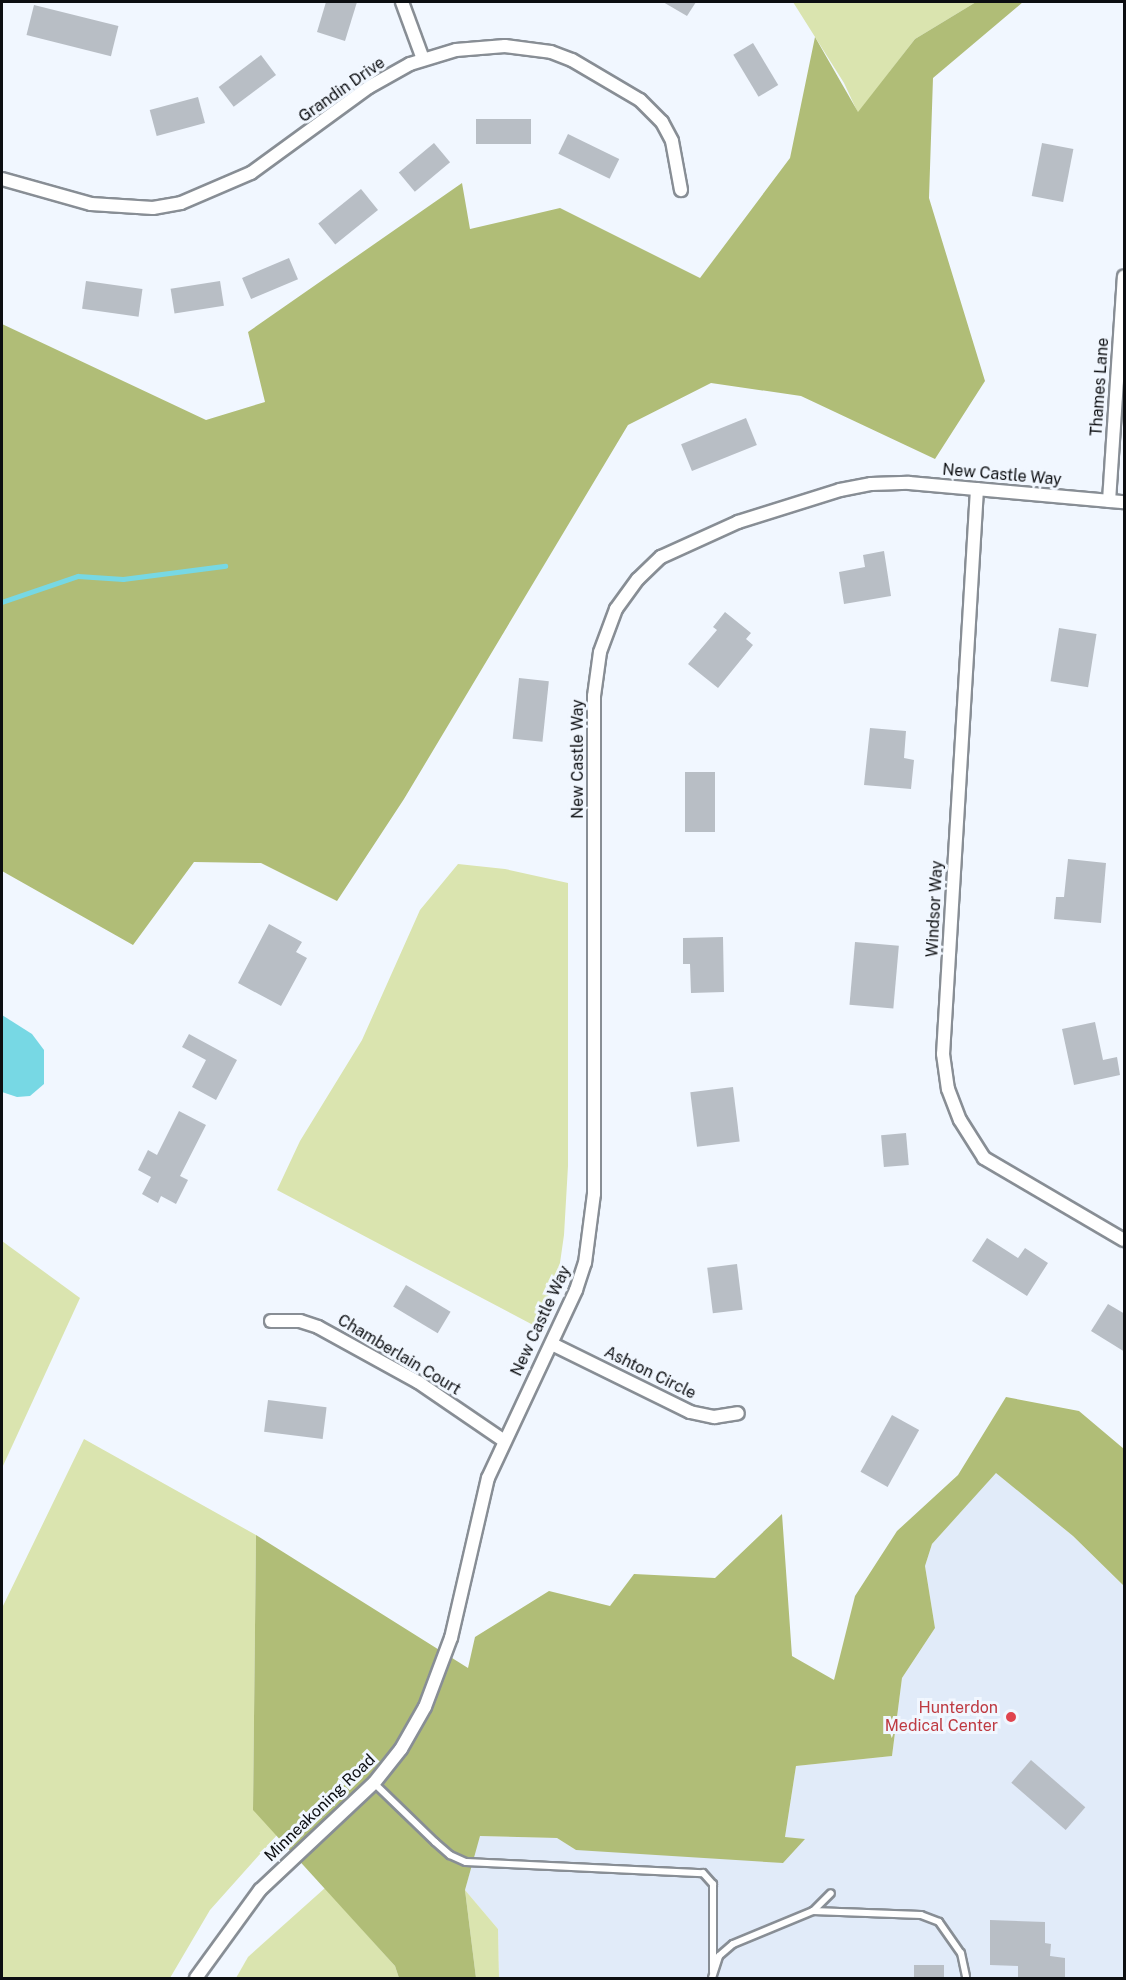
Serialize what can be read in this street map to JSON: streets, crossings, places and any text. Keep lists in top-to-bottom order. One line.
{"streets":{"street":["Grandin Drive","Thames Lane","New Castle Way","Windsor Way","Chamberlain Court","Ashton Circle","Minneakoning Road"]},"crossings":[["Thames Lane","New Castle Way"],["New Castle Way","Windsor Way"],["New Castle Way","Chamberlain Court"],["New Castle Way","Ashton Circle"],["New Castle Way","Minneakoning Road"],["Chamberlain Court","Minneakoning Road"]],"places":["Hunterdon Medical Center"]}
